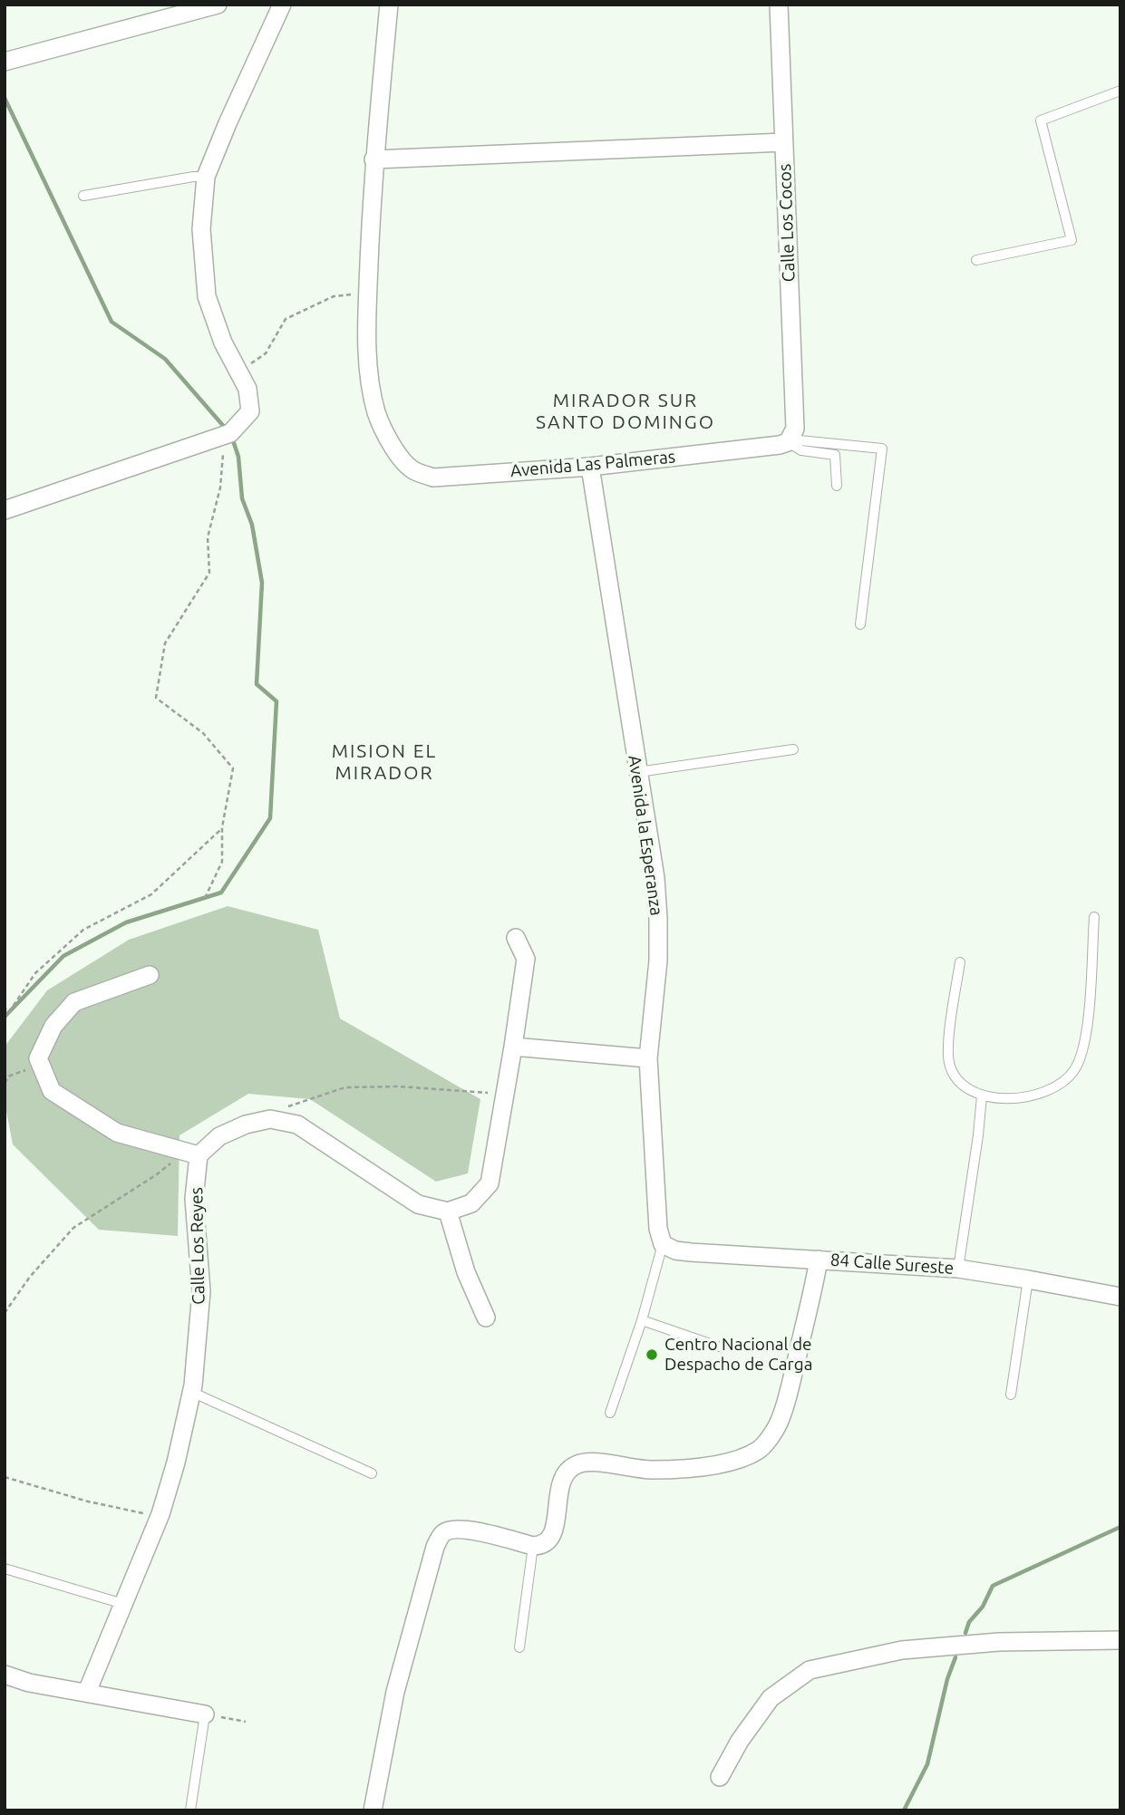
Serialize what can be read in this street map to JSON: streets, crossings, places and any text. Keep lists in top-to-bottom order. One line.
{"streets":{"street":["Calle Los Cocos","Avenida Las Palmeras","Avenida la Esperanza","Calle Los Reyes","84 Calle Sureste"]},"crossings":[["Calle Los Cocos","Avenida Las Palmeras"],["Avenida Las Palmeras","Avenida la Esperanza"],["Avenida la Esperanza","84 Calle Sureste"]],"districts":["MIRADOR SUR SANTO DOMINGO","MISION EL MIRADOR"],"places":["Centro Nacional de Despacho de Carga"]}
